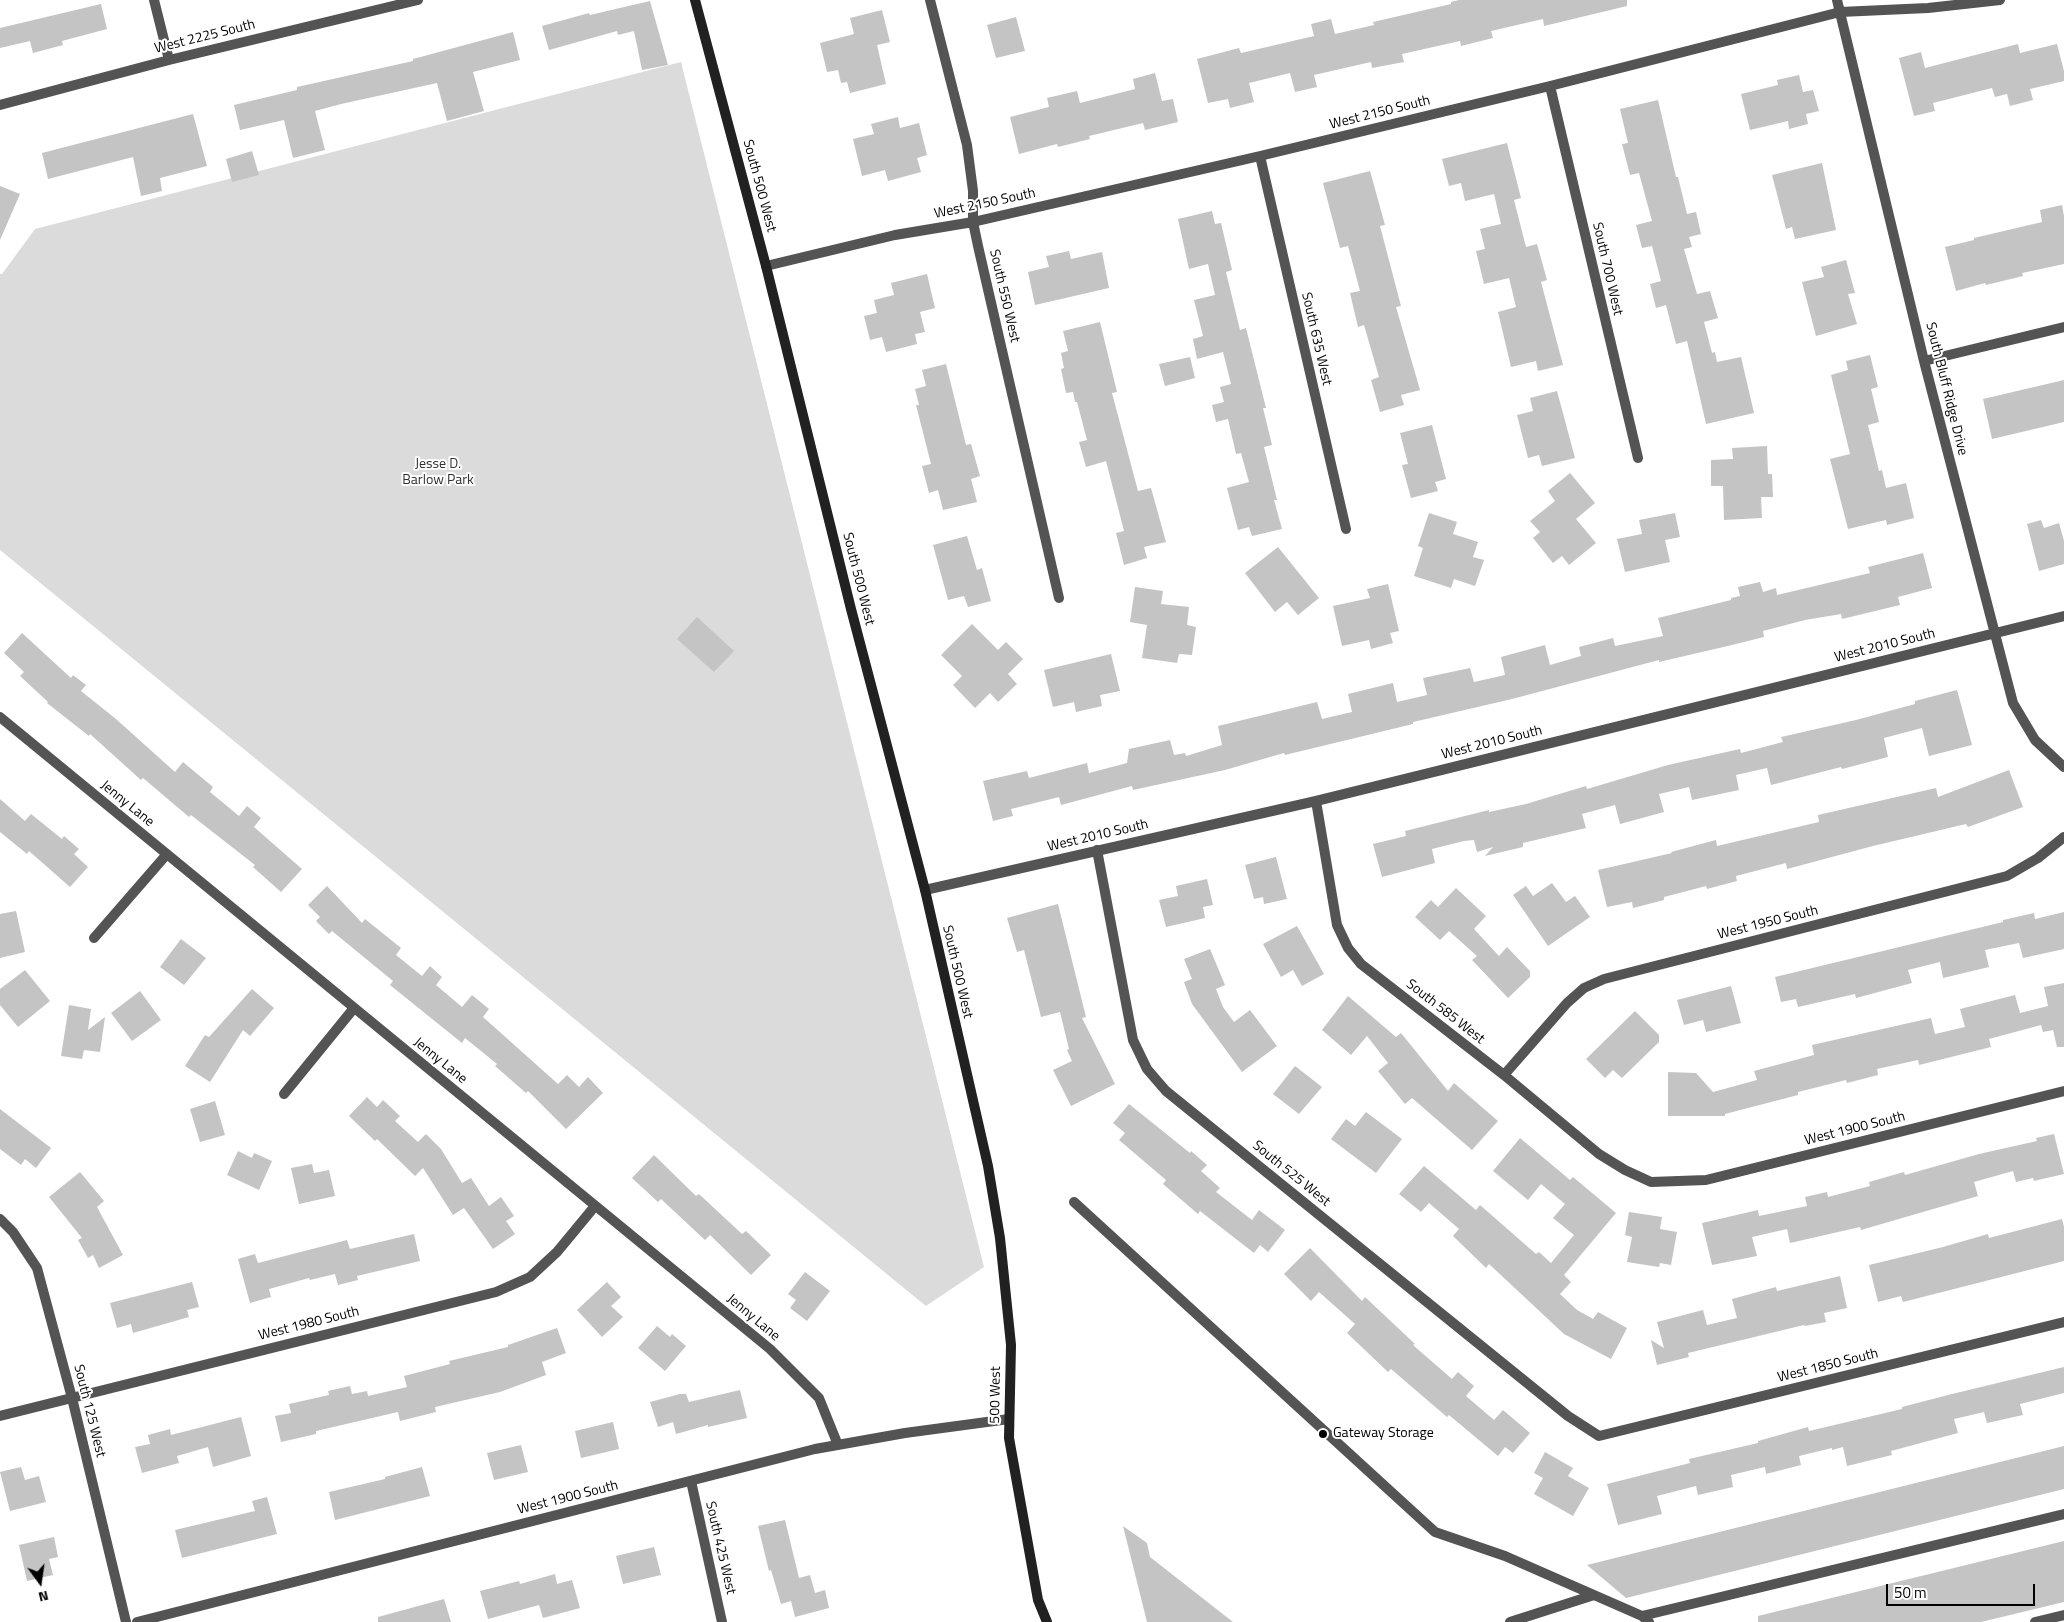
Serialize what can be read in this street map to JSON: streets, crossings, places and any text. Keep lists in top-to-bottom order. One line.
{"streets":{"street":["West 2225 South","West 2150 South","South 500 West","South 700 West","South 550 West","South 635 West","South Bluff Ridge Drive","West 2010 South","Jenny Lane","West 1950 South","South 585 West","West 1900 South","South 525 West","West 1980 South","West 1850 South","500 West","South 125 West","South 425 West"]},"crossings":[["West 2150 South","South 500 West"],["West 2150 South","South 700 West"],["West 2150 South","South 550 West"],["West 2150 South","South 635 West"],["West 2150 South","South Bluff Ridge Drive"],["South 500 West","West 2010 South"],["South 500 West","500 West"],["South Bluff Ridge Drive","West 2010 South"],["West 2010 South","South 585 West"],["West 2010 South","South 525 West"],["Jenny Lane","West 1900 South"],["Jenny Lane","West 1980 South"],["West 1950 South","South 585 West"],["South 585 West","West 1900 South"],["West 1900 South","500 West"],["West 1900 South","South 425 West"],["South 525 West","West 1850 South"],["West 1980 South","South 125 West"]],"parks":["Jesse D. Barlow Park"],"places":["Gateway Storage"],"scale_bar":"50 m","north":"bottom"}
